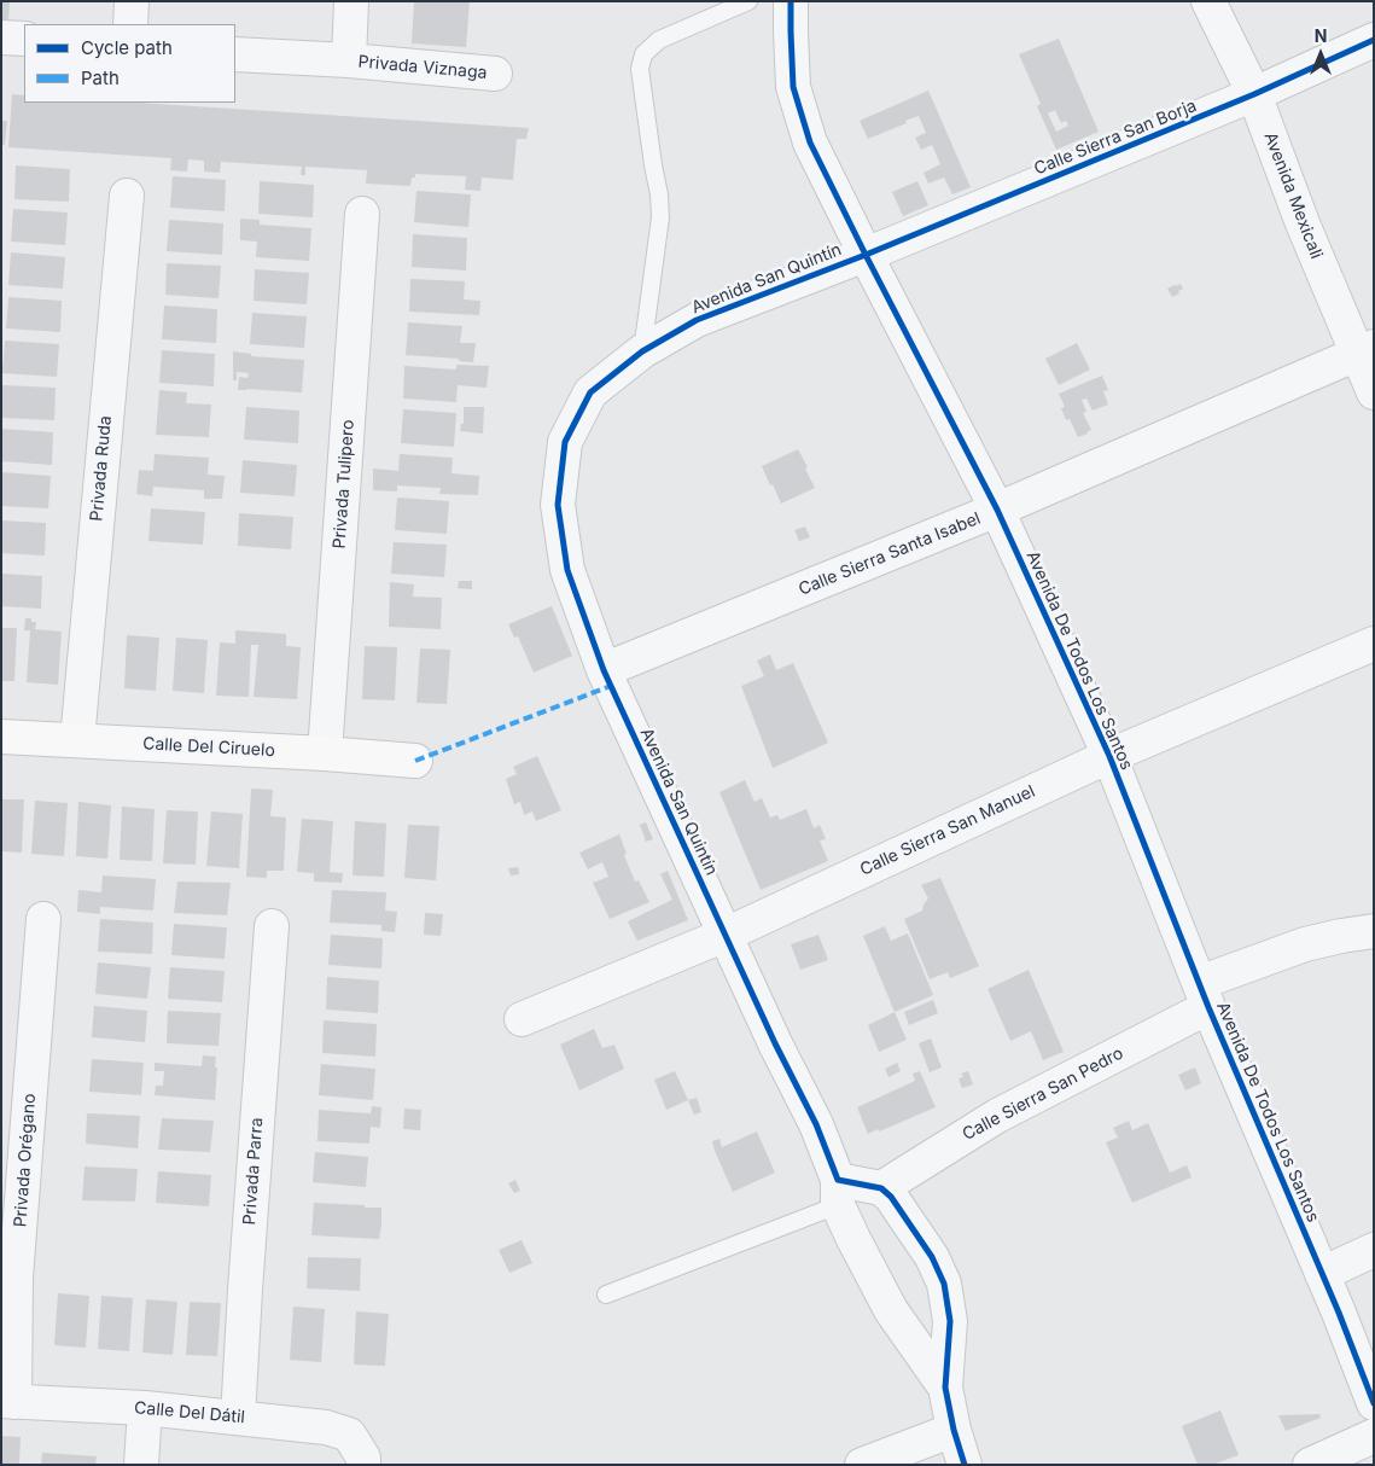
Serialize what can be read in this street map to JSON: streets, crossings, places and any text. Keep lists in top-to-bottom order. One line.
{"streets":{"street":["Privada Viznaga","Calle Sierra San Borja","Avenida Mexicali","Avenida San Quintín","Privada Ruda","Privada Tulipero","Calle Sierra Santa Isabel","Avenida De Todos Los Santos","Calle Del Ciruelo","Calle Sierra San Manuel","Calle Sierra San Pedro","Privada Orégano","Privada Parra","Calle Del Dátil"]},"crossings":[["Calle Sierra San Borja","Avenida Mexicali"],["Calle Sierra San Borja","Avenida San Quintín"],["Calle Sierra San Borja","Avenida De Todos Los Santos"],["Avenida Mexicali","Calle Sierra Santa Isabel"],["Avenida San Quintín","Calle Sierra Santa Isabel"],["Avenida San Quintín","Avenida De Todos Los Santos"],["Avenida San Quintín","Calle Sierra San Manuel"],["Privada Ruda","Calle Del Ciruelo"],["Privada Tulipero","Calle Del Ciruelo"],["Calle Sierra Santa Isabel","Avenida De Todos Los Santos"],["Avenida De Todos Los Santos","Calle Sierra San Manuel"],["Avenida De Todos Los Santos","Calle Sierra San Pedro"],["Privada Orégano","Calle Del Dátil"],["Privada Parra","Calle Del Dátil"]],"legend":["Cycle path","Path"],"north":"top"}
